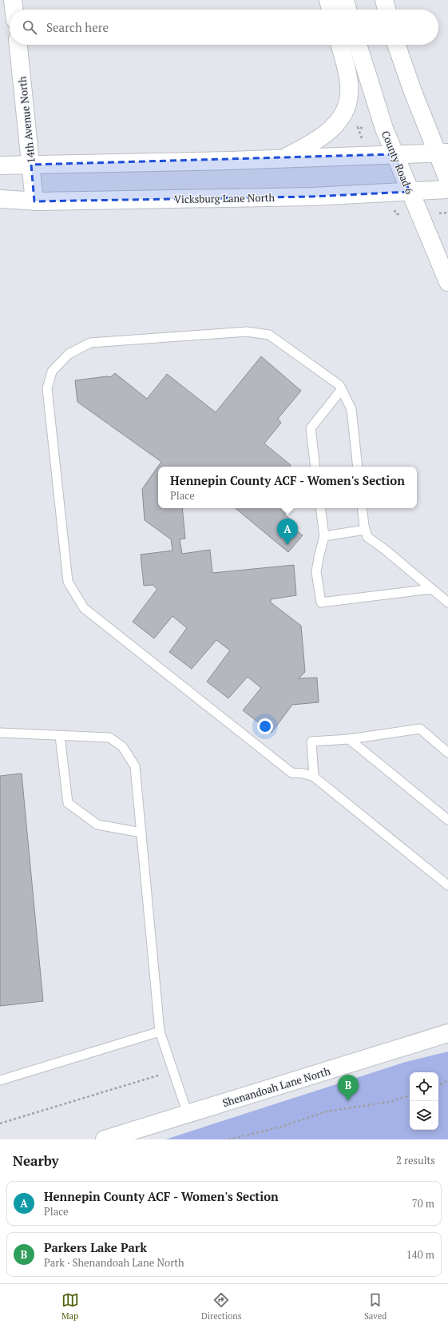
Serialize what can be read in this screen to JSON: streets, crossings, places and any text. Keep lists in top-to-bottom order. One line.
{"streets":{"main road":["14th Avenue North","County Road 6","Vicksburg Lane North","Shenandoah Lane North"]},"crossings":[["14th Avenue North","Vicksburg Lane North"],["County Road 6","Vicksburg Lane North"]],"page":{"search":"Search here","popup":["Hennepin County ACF - Women's Section","Place"],"pins":["A","B"],"heading":["Nearby","2 results"],"list":[{"mark":"A","name":"Hennepin County ACF - Women's Section","note":"Place","value":"70 m"},{"mark":"B","name":"Parkers Lake Park","note":"Park · Shenandoah Lane North","value":"140 m"}],"nav":["Map","Directions","Saved"]}}
